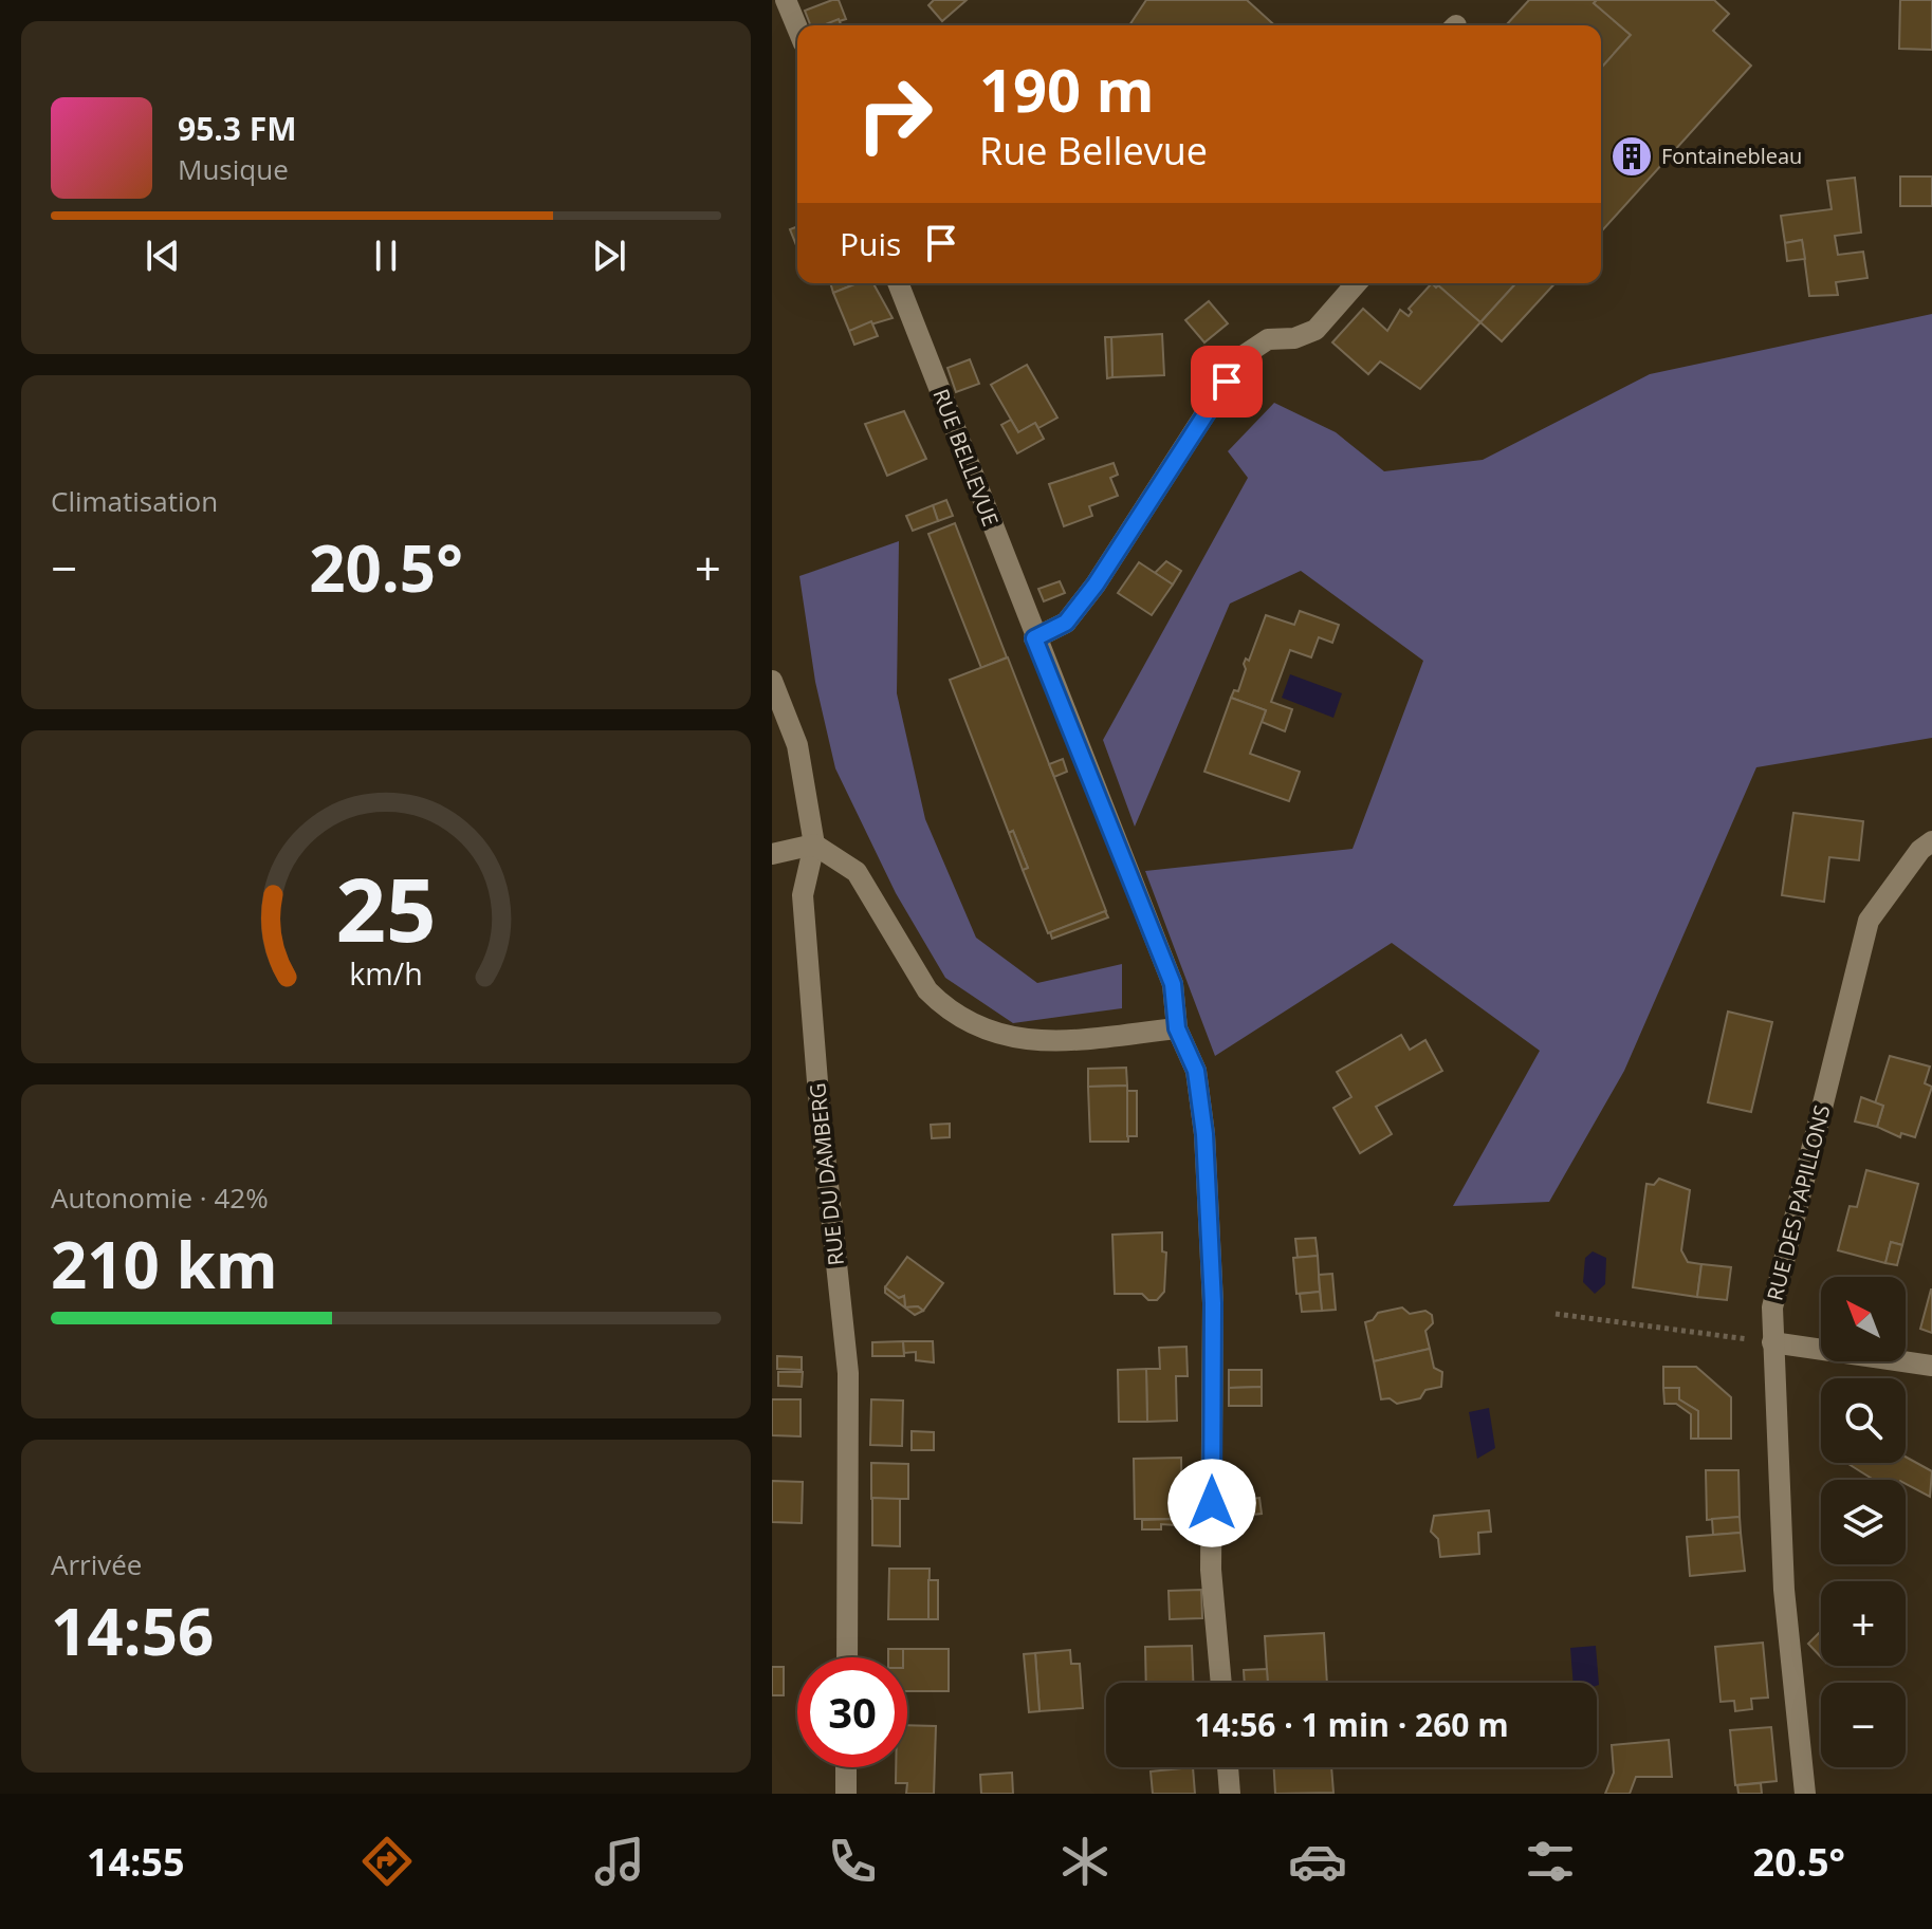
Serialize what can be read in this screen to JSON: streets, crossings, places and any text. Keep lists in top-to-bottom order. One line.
{"streets":{"street":["RUE BELLEVUE","RUE DU DAMBERG","RUE DES PAPILLONS"]},"places":{"building":["Fontainebleau"]},"north":"top left","page":{"turn":["190 m","Rue Bellevue"],"song":["95.3 FM","Musique"],"then":"Puis","tile":["Climatisation",["Autonomie · 42%","210 km"],["Arrivée","14:56"]],"heat":["−","20.5°","+"],"map_buttons":["+","−"],"limit":"30","trip":"14:56 · 1 min · 260 m","tabs":["14:55","20.5°"],"gauge":["25","km/h"]}}
